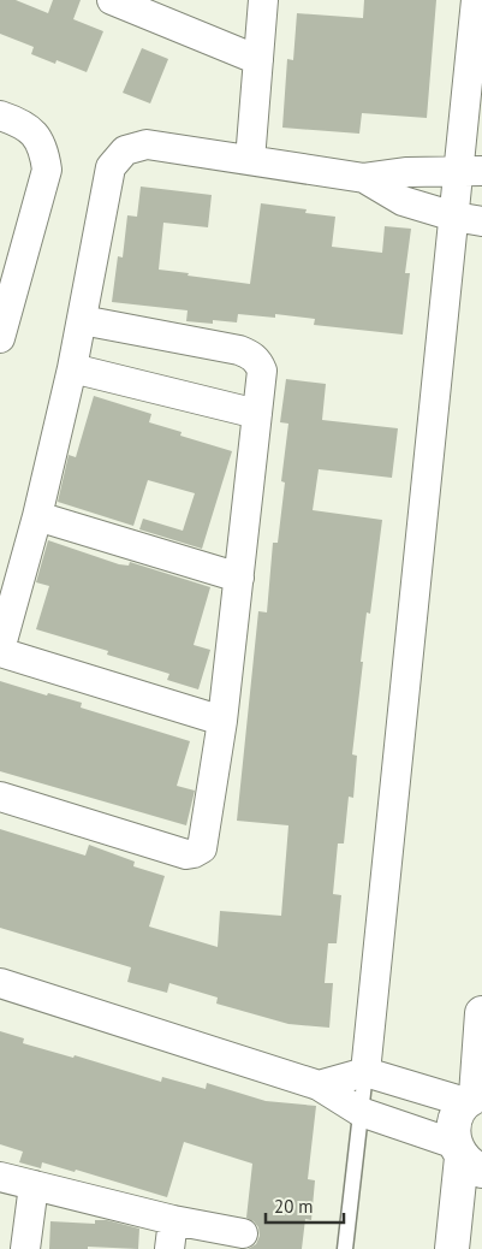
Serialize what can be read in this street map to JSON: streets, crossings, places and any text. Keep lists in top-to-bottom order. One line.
{"scale_bar":"20 m"}
